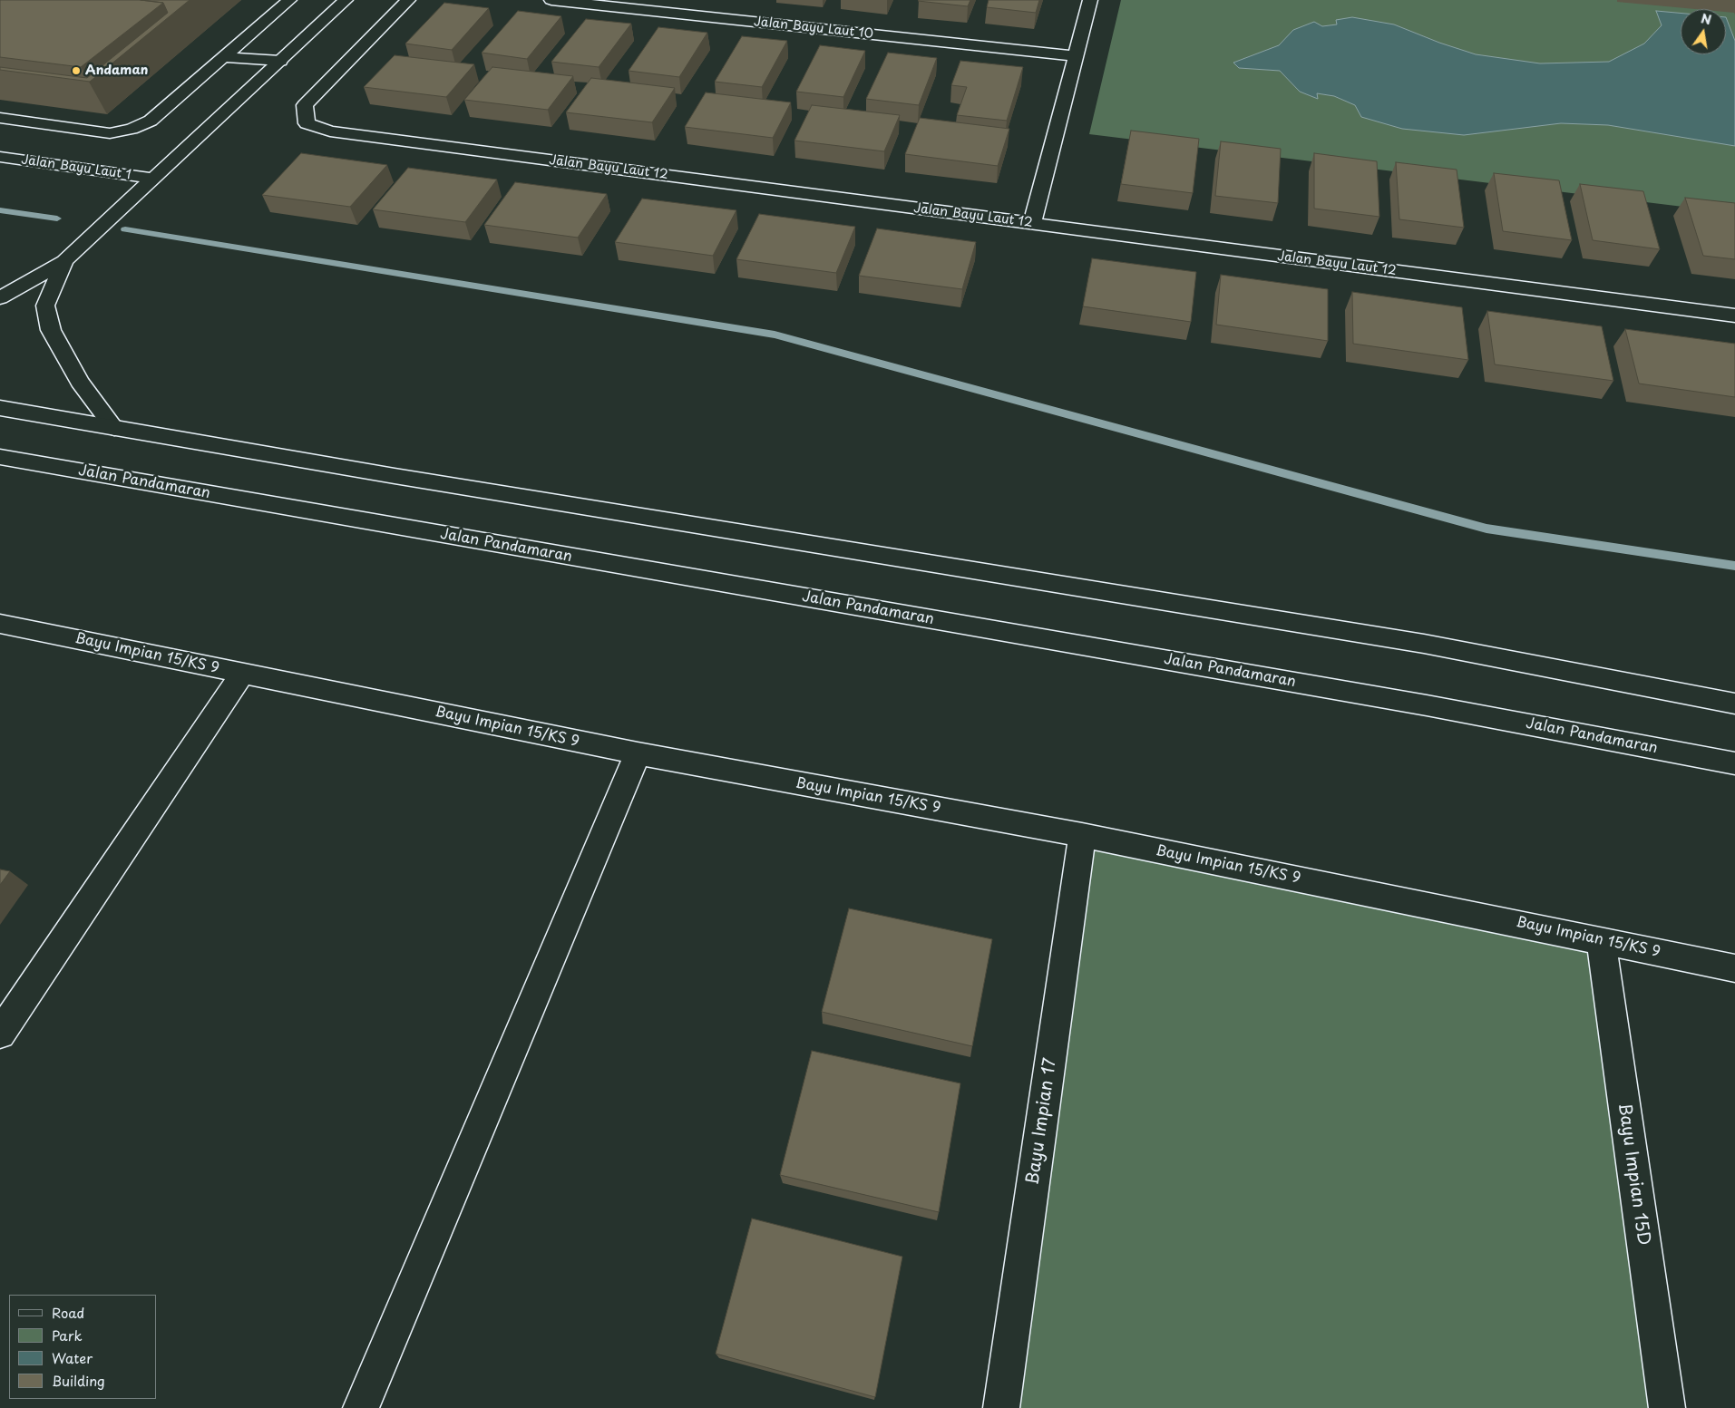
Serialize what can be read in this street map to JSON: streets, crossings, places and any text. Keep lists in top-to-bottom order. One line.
{"streets":{"street":["Jalan Bayu Laut 10","Jalan Bayu Laut 1","Jalan Bayu Laut 12","Jalan Pandamaran","Bayu Impian 15/KS 9","Bayu Impian 17","Bayu Impian 15D"]},"crossings":[["Bayu Impian 15/KS 9","Bayu Impian 17"],["Bayu Impian 15/KS 9","Bayu Impian 15D"]],"places":["Andaman"],"legend":["Road","Park","Water","Building"],"north":"top"}
